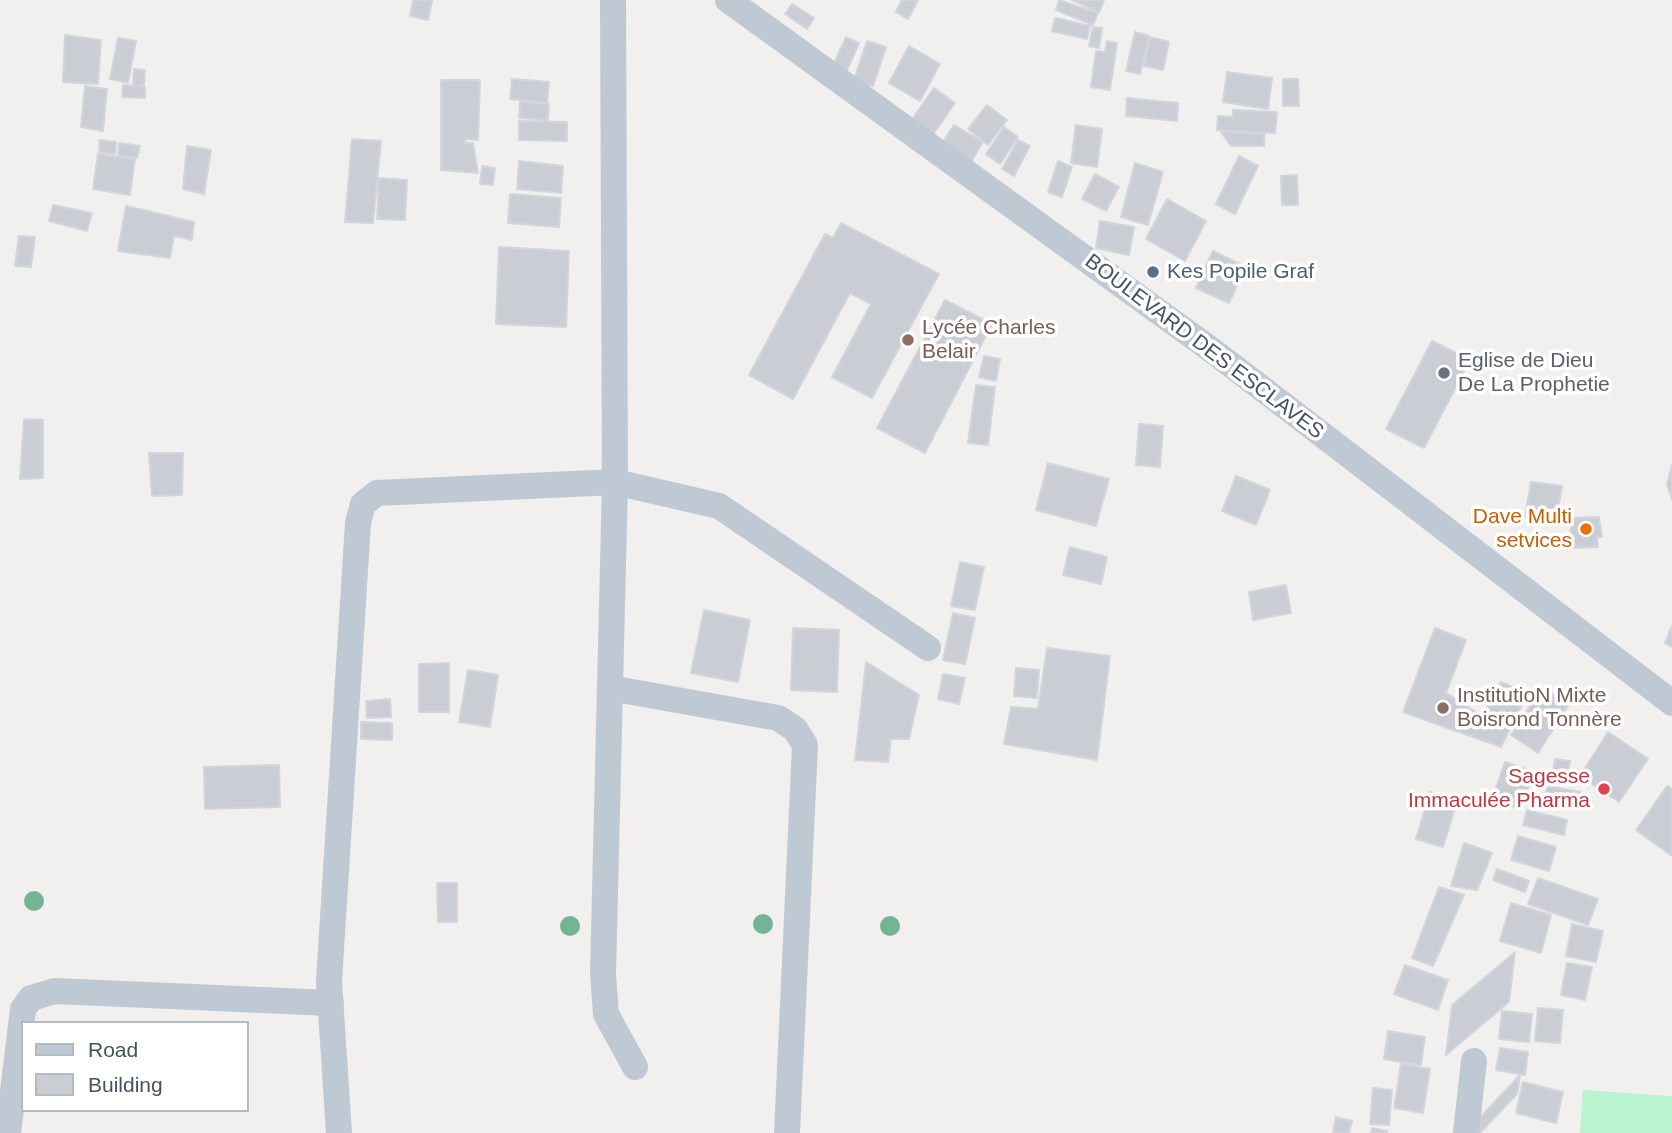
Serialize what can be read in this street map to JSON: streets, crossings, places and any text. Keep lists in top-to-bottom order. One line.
{"streets":{"street":["BOULEVARD DES ESCLAVES"]},"places":["Kes Popile Graf","Lycée Charles Belair","Eglise de Dieu De La Prophetie","Dave Multi setvices","InstitutioN Mixte Boisrond Tonnère","Sagesse Immaculée Pharma"],"legend":["Road","Building"]}
